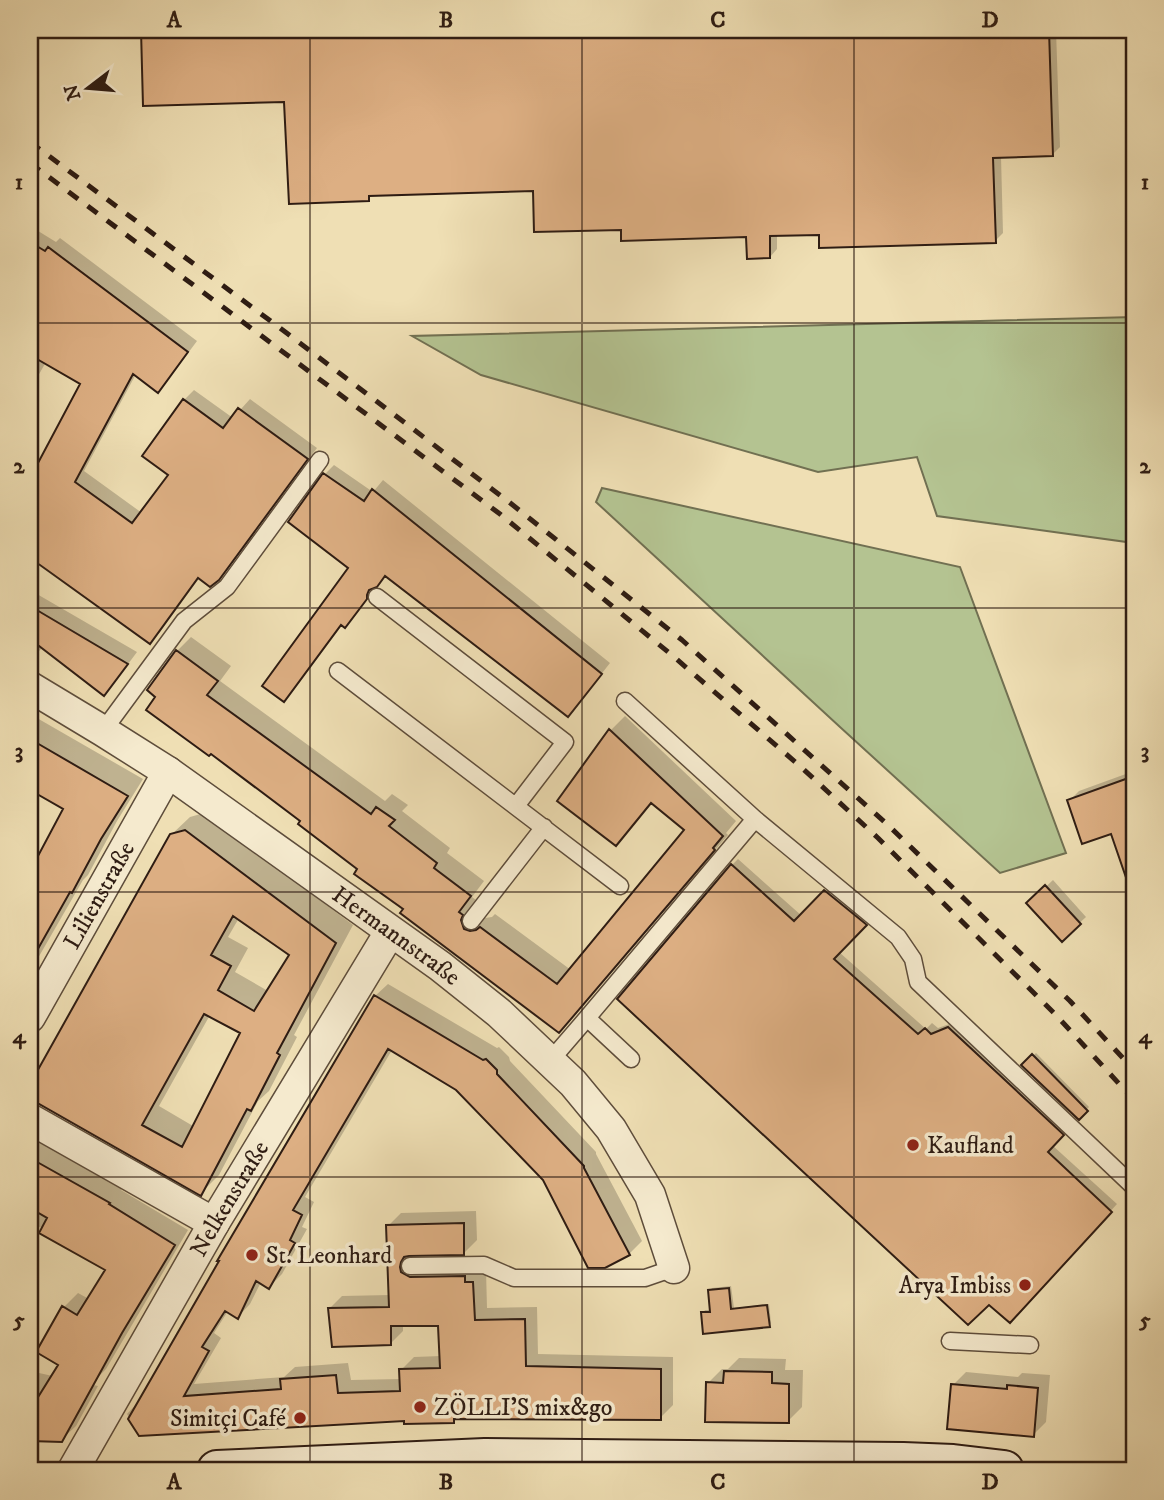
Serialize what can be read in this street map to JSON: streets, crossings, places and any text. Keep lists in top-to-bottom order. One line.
{"streets":{"street":["Lilienstraße","Hermannstraße","Nelkenstraße"]},"crossings":[["Lilienstraße","Hermannstraße"],["Hermannstraße","Nelkenstraße"]],"places":["Kaufland","St. Leonhard","Arya Imbiss","ZÖLLI'S mix&go","Simitçi Café"],"north":"left","grid":{"columns":["A","B","C","D"],"rows":["1","2","3","4","5"]}}
